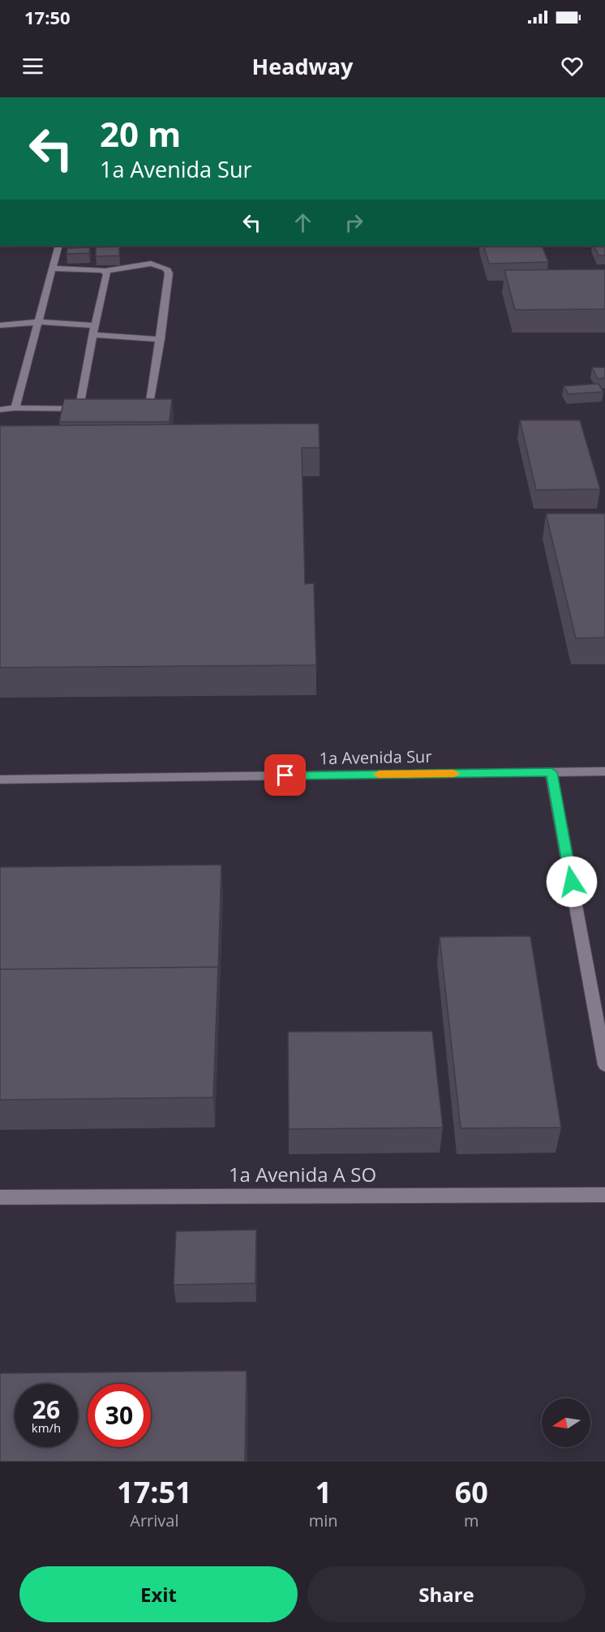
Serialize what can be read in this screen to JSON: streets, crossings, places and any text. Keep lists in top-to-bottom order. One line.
{"streets":{"street":["1a Avenida Sur","1a Avenida A SO"]},"north":"left","page":{"status":"17:50","header":"Headway","turn":["20 m","1a Avenida Sur"],"speed":"26 km/h","limit":"30","eta":["17:51","Arrival","1","min","60","m"],"buttons":["Exit","Share"]}}
